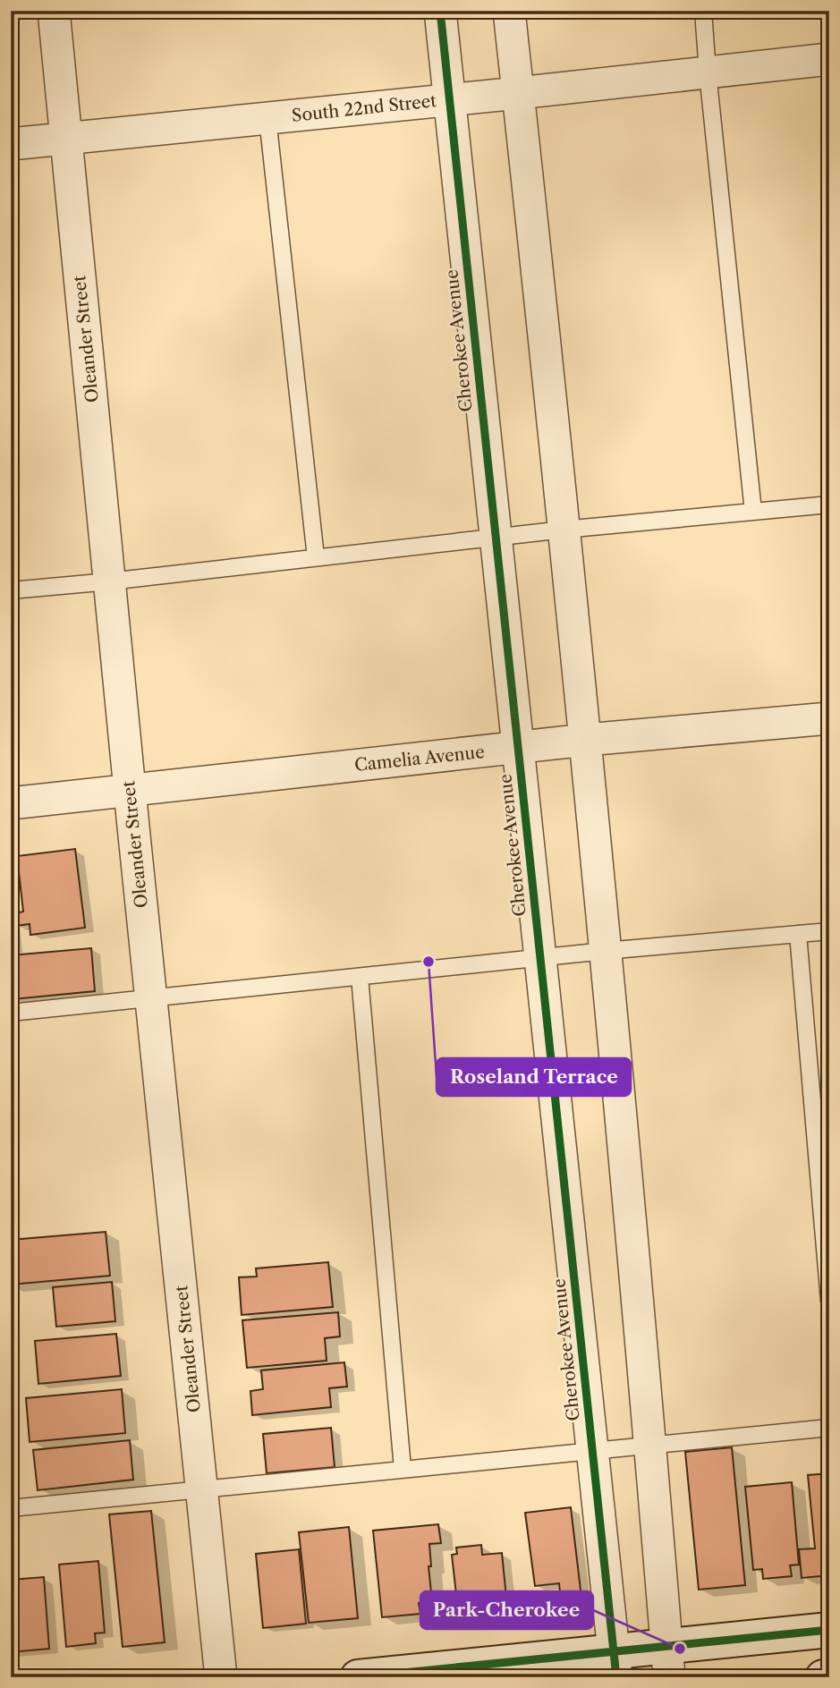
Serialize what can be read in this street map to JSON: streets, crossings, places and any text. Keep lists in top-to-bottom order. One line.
{"streets":{"street":["South 22nd Street","Oleander Street","Cherokee Avenue","Camelia Avenue"]},"crossings":[["South 22nd Street","Oleander Street"],["South 22nd Street","Cherokee Avenue"],["Oleander Street","Camelia Avenue"],["Cherokee Avenue","Camelia Avenue"]],"places":["Roseland Terrace","Park-Cherokee"]}
